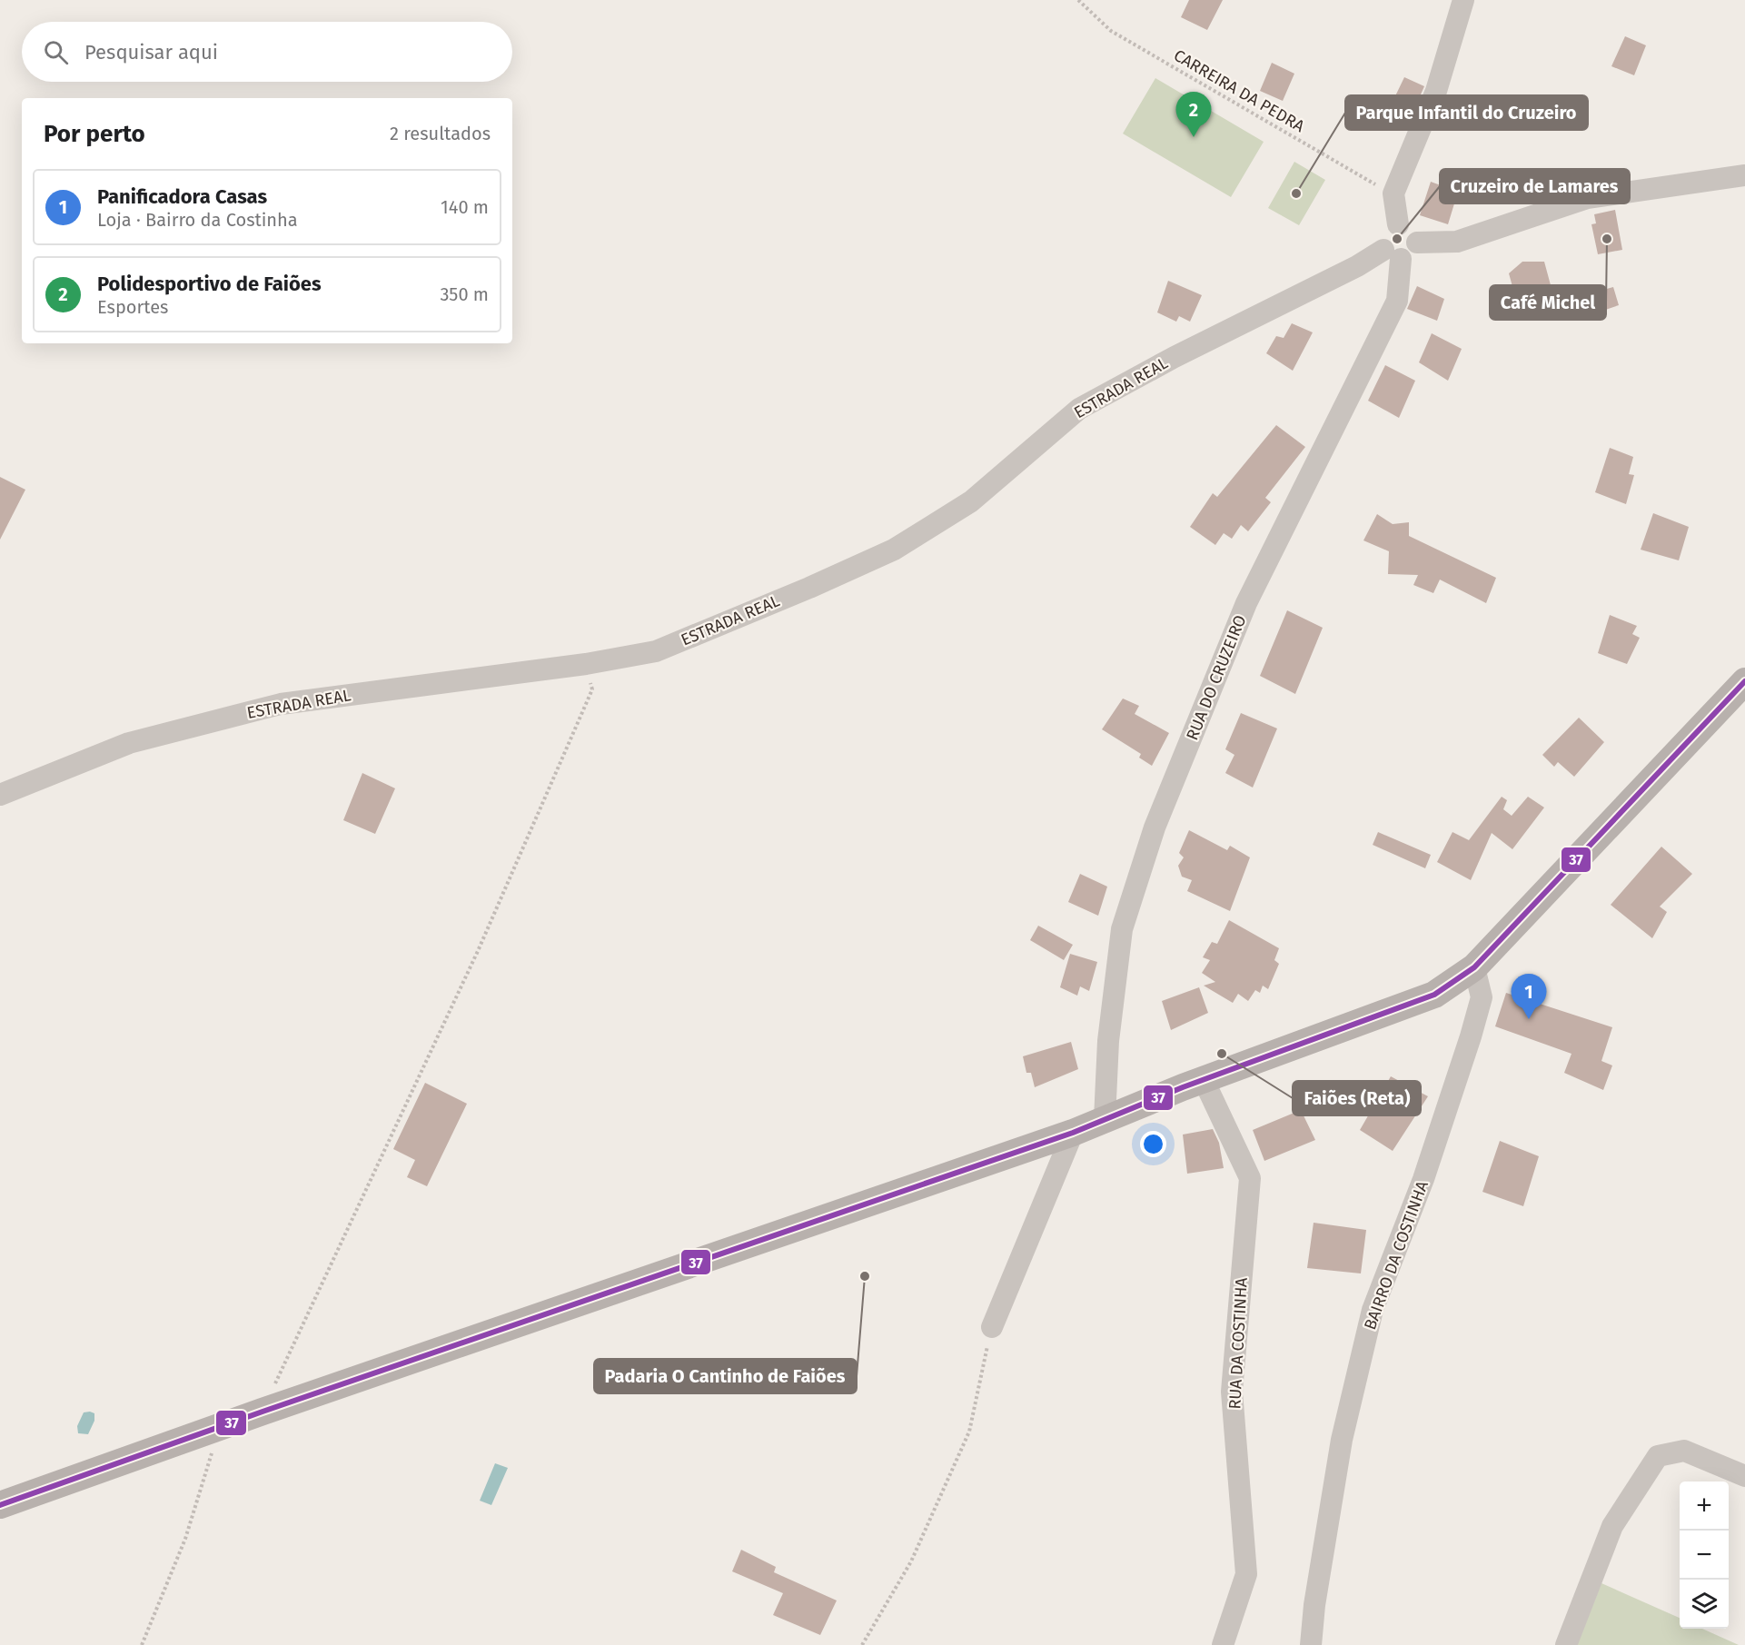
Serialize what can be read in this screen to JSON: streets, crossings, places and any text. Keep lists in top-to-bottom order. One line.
{"streets":{"street":["ESTRADA REAL","RUA DO CRUZEIRO","BAIRRO DA COSTINHA","RUA DA COSTINHA"],"path":["CARREIRA DA PEDRA"]},"crossings":[["ESTRADA REAL","RUA DO CRUZEIRO"]],"places":["Parque Infantil do Cruzeiro","Cruzeiro de Lamares","Café Michel","Faiões (Reta)","Padaria O Cantinho de Faiões"],"lines":["transit line 37"],"page":{"search":"Pesquisar aqui","pins":["2","1"],"heading":["Por perto","2 resultados"],"list":[{"mark":"1","name":"Panificadora Casas","note":"Loja · Bairro da Costinha","value":"140 m"},{"mark":"2","name":"Polidesportivo de Faiões","note":"Esportes","value":"350 m"}],"map_buttons":["+","−"]}}
